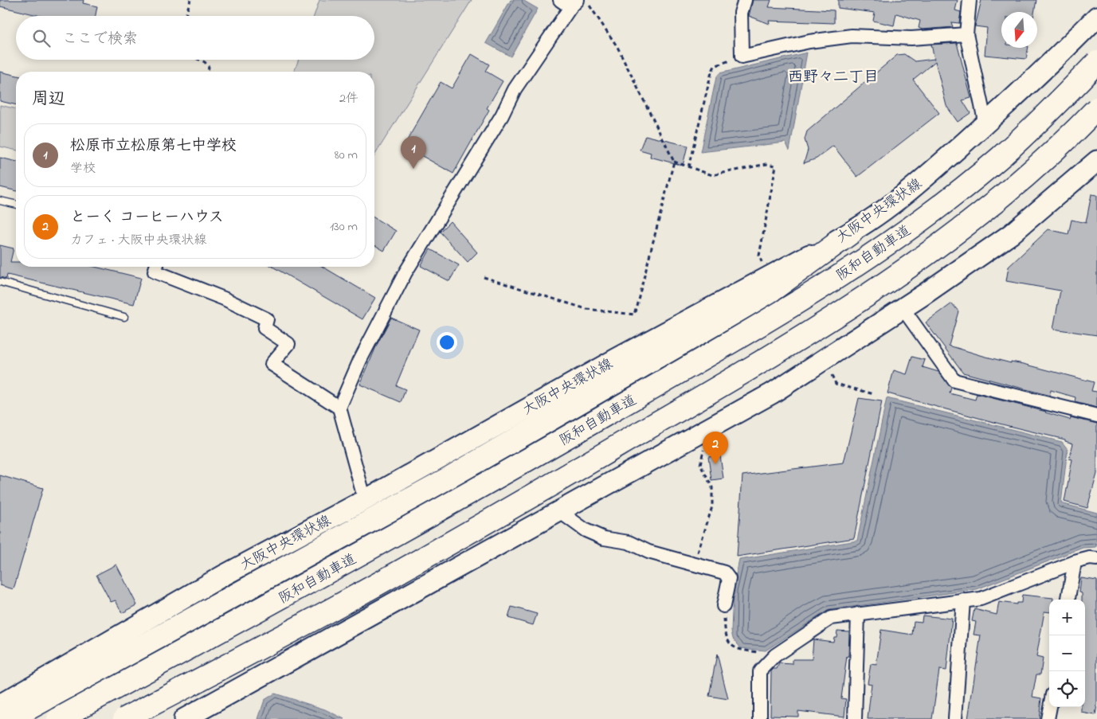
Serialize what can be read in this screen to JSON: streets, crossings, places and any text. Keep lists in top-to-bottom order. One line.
{"streets":{"highway":["阪和自動車道"],"main road":["大阪中央環状線"]},"districts":["西野々二丁目"],"north":"bottom","page":{"search":"ここで検索","heading":["周辺","2件"],"list":[{"mark":"1","name":"松原市立松原第七中学校","note":"学校","value":"80 m"},{"mark":"2","name":"とーく コーヒーハウス","note":"カフェ · 大阪中央環状線","value":"130 m"}],"pins":["1","2"],"map_buttons":["+","−"]}}
